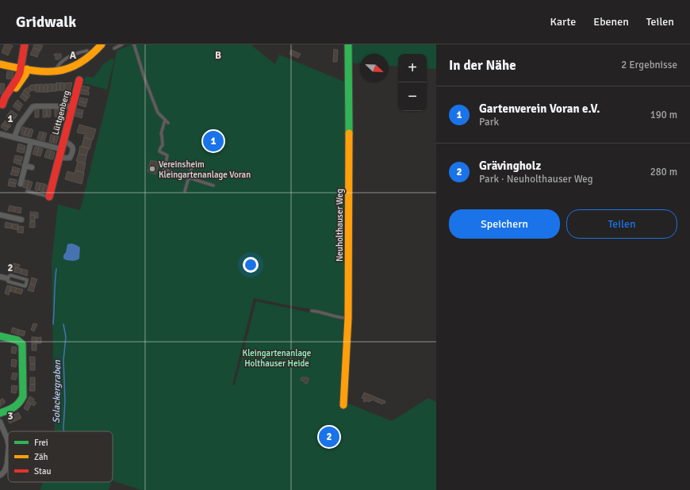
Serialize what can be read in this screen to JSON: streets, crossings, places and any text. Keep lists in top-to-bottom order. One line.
{"streets":{"street":["Lüttgenberg","Neuholthauser Weg"]},"water":["Solackergraben"],"parks":["Kleingartenanlage Holthauser Heide"],"places":["Vereinsheim Kleingartenanlage Voran"],"legend":["Frei","Zäh","Stau"],"north":"bottom right","page":{"header":"Gridwalk","nav":["Karte","Ebenen","Teilen"],"heading":["In der Nähe","2 Ergebnisse"],"map_buttons":["+","−"],"list":[{"mark":"1","name":"Gartenverein Voran e.V.","note":"Park","value":"190 m"},{"mark":"2","name":"Grävingholz","note":"Park · Neuholthauser Weg","value":"280 m"}],"pins":["1","2"],"buttons":["Speichern","Teilen"]},"grid":{"columns":["A","B"],"rows":["1","2","3"]}}
